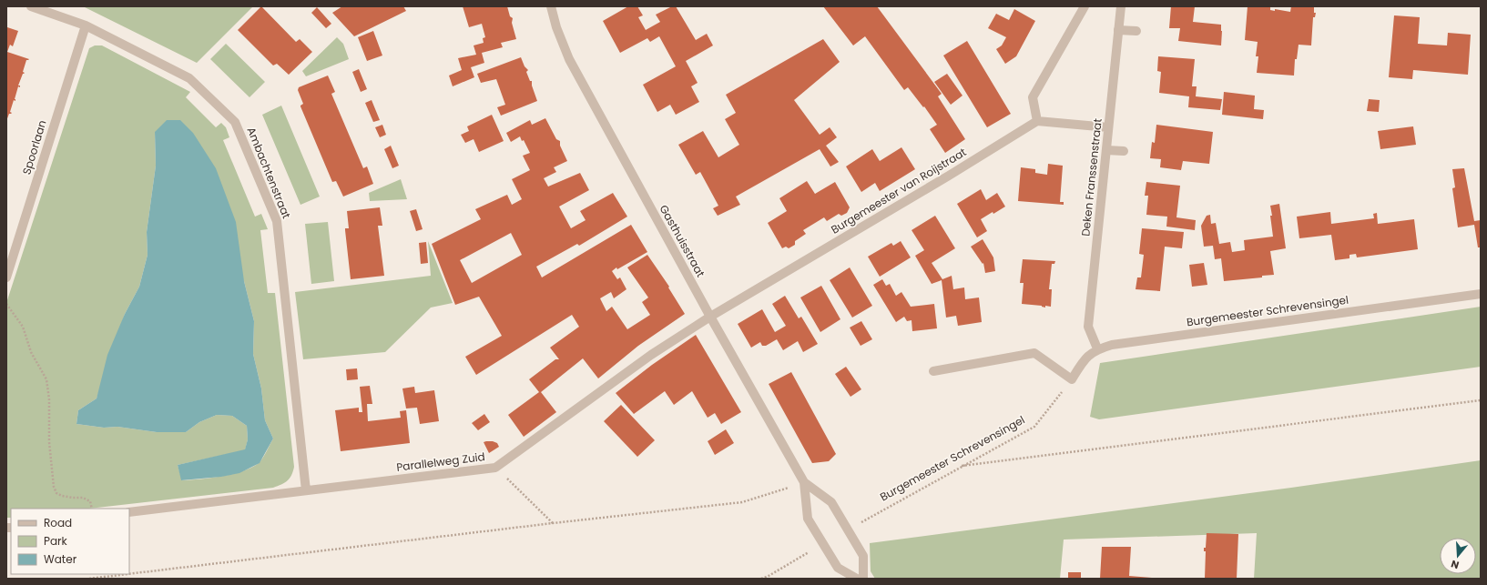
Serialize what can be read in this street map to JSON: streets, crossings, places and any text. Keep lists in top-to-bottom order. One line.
{"streets":{"street":["Spoorlaan","Ambachtenstraat","Deken Franssenstraat","Burgemeester van Roijstraat","Gasthuisstraat","Burgemeester Schrevensingel","Parallelweg Zuid"]},"crossings":[["Spoorlaan","Ambachtenstraat"],["Ambachtenstraat","Parallelweg Zuid"],["Deken Franssenstraat","Burgemeester Schrevensingel"],["Burgemeester van Roijstraat","Gasthuisstraat"],["Burgemeester van Roijstraat","Parallelweg Zuid"],["Gasthuisstraat","Burgemeester Schrevensingel"],["Gasthuisstraat","Parallelweg Zuid"]],"legend":["Road","Park","Water"],"north":"bottom"}
